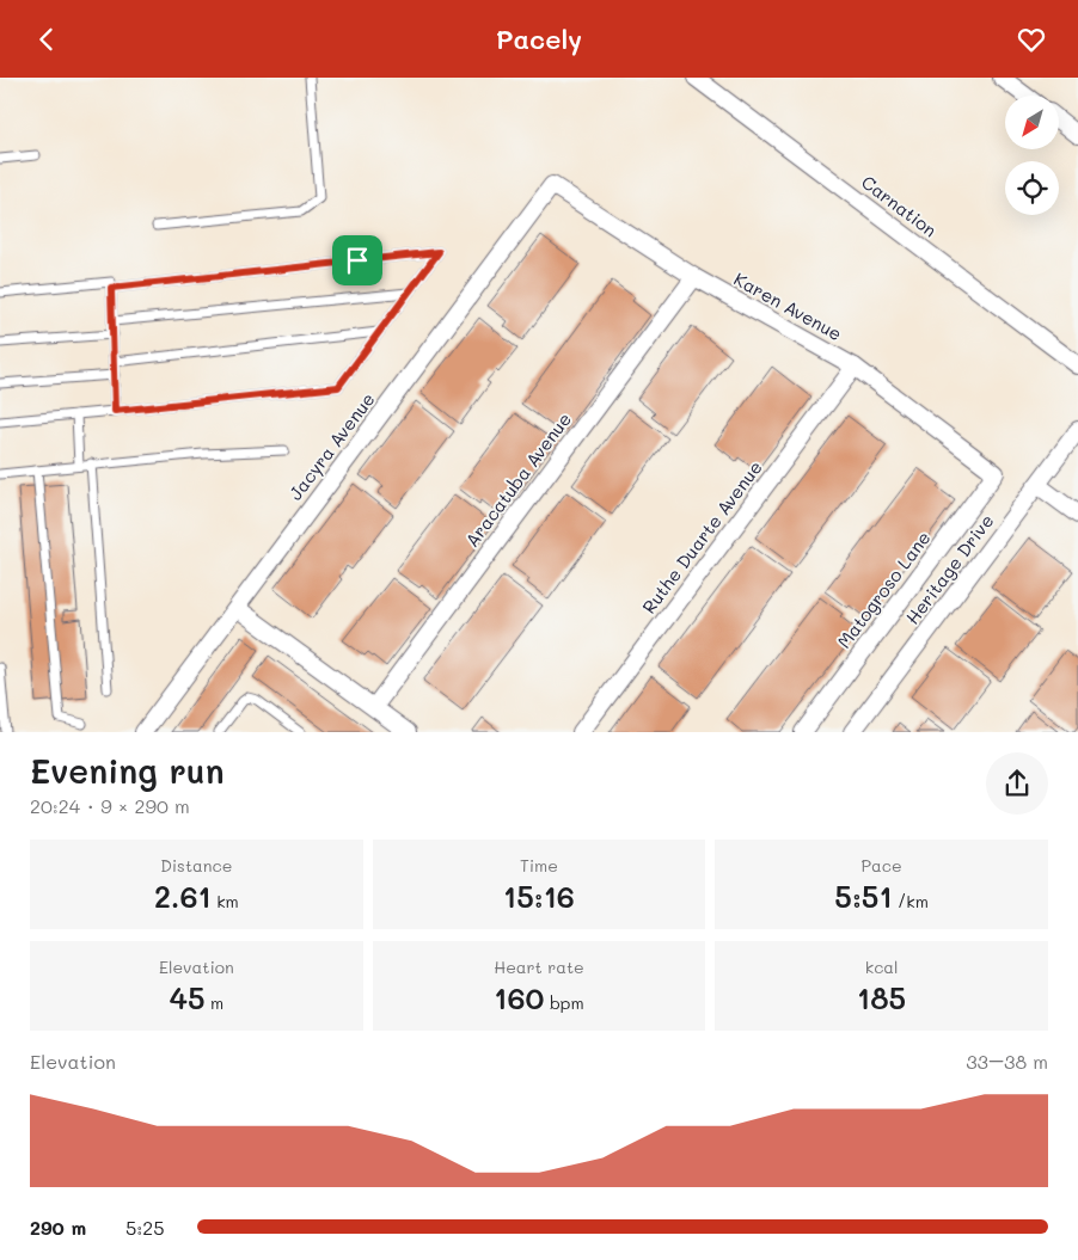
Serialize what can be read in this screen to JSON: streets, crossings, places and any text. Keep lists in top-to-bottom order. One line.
{"streets":{"street":["Carnation","Karen Avenue","Jacyra Avenue","Aracatuba Avenue","Ruthe Duarte Avenue","Heritage Drive","Matogroso Lane"]},"crossings":[["Karen Avenue","Jacyra Avenue"],["Karen Avenue","Aracatuba Avenue"],["Karen Avenue","Ruthe Duarte Avenue"],["Karen Avenue","Matogroso Lane"]],"north":"bottom left","page":{"header":"Pacely","heading":["Evening run","20:24 · 9 × 290 m"],"stats":[["Distance","2.61 km"],["Time","15:16"],["Pace","5:51 /km"],["Elevation","45 m"],["Heart rate","160 bpm"],["kcal","185"]],"chart":["Elevation","33–38 m"],"list":[{"name":"290 m","note":"5:25"}]}}
